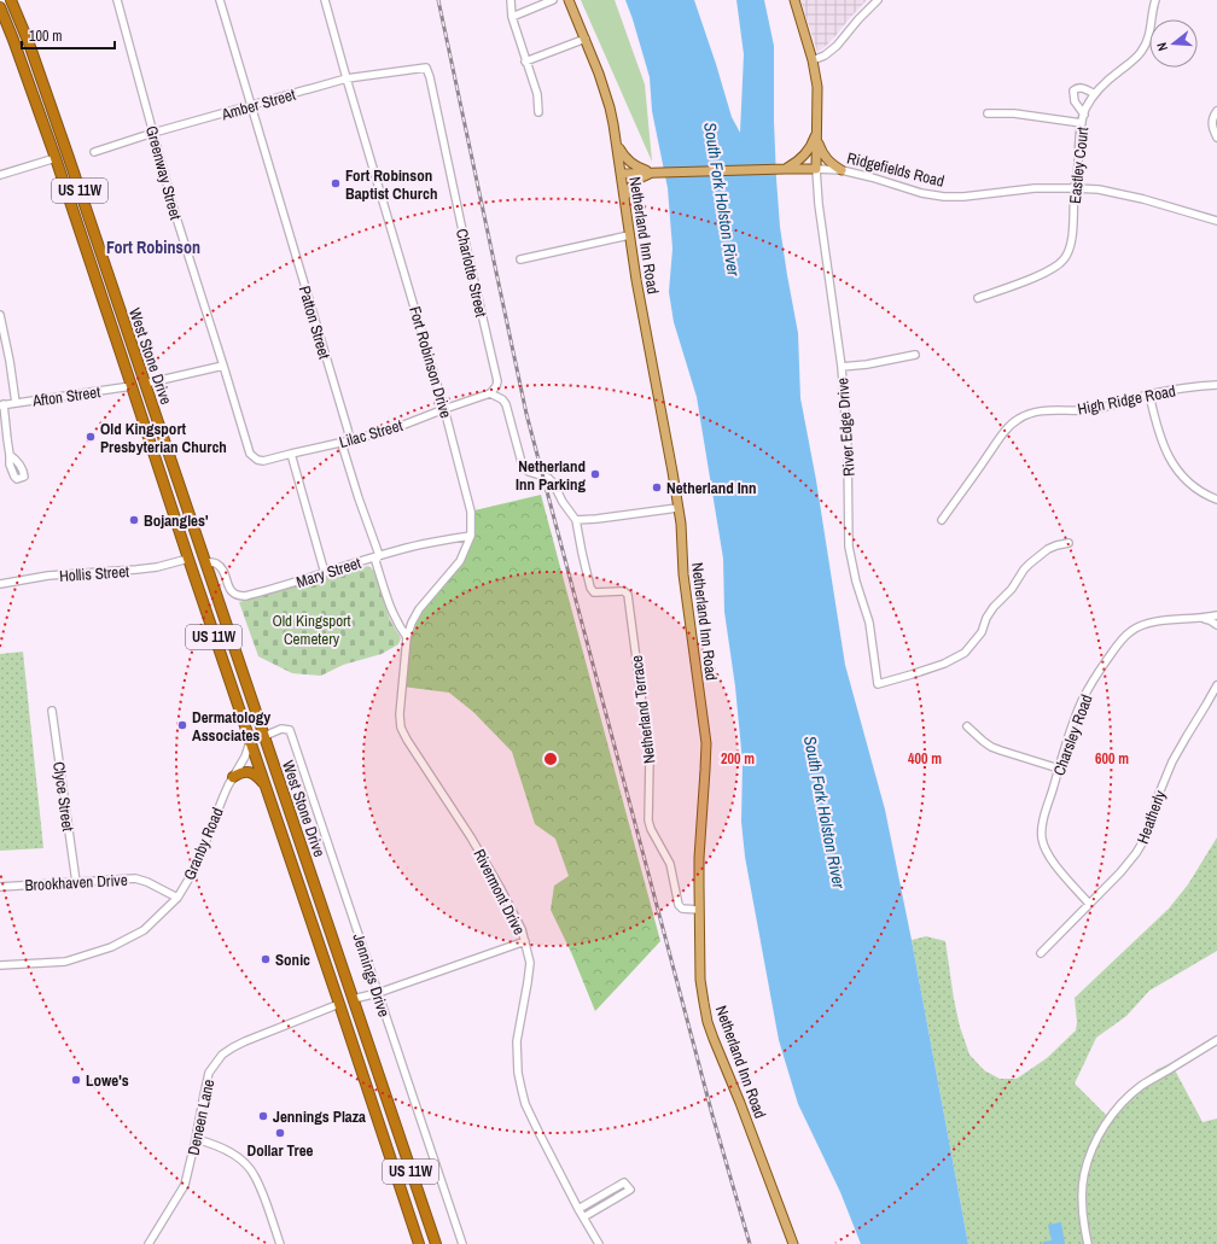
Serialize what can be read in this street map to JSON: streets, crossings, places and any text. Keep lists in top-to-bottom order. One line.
{"streets":{"highway":["US 11W","West Stone Drive"],"main road":["Ridgefields Road","Netherland Inn Road"],"street":["Amber Street","Eastley Court","Greenway Street","Charlotte Street","Patton Street","Fort Robinson Drive","Afton Street","High Ridge Road","River Edge Drive","Lilac Street","Mary Street","Hollis Street","Netherland Terrace","Charsley Road","Clyce Street","Heatherly","Granby Road","Brookhaven Drive","Rivermont Drive","Jennings Drive","Deneen Lane"]},"crossings":[["Amber Street","Greenway Street"],["Amber Street","Charlotte Street"],["Amber Street","Patton Street"],["Amber Street","Fort Robinson Drive"],["Eastley Court","Ridgefields Road"],["Ridgefields Road","Netherland Inn Road"],["Ridgefields Road","River Edge Drive"],["Greenway Street","Lilac Street"],["Netherland Inn Road","Netherland Terrace"],["Charlotte Street","Lilac Street"],["Patton Street","Fort Robinson Drive"],["Patton Street","Lilac Street"],["Patton Street","Mary Street"],["West Stone Drive","Afton Street"],["West Stone Drive","Mary Street"],["West Stone Drive","Hollis Street"],["West Stone Drive","Granby Road"],["West Stone Drive","Jennings Drive"],["West Stone Drive","Deneen Lane"],["Fort Robinson Drive","Lilac Street"],["Fort Robinson Drive","Mary Street"],["Fort Robinson Drive","Rivermont Drive"],["Charsley Road","Heatherly"],["Clyce Street","Brookhaven Drive"],["Granby Road","Brookhaven Drive"]],"districts":["Fort Robinson"],"water":["South Fork Holston River"],"parks":["Old Kingsport Cemetery"],"places":["Fort Robinson Baptist Church","Old Kingsport Presbyterian Church","Netherland Inn Parking","Netherland Inn","Bojangles'","Dermatology Associates","Sonic","Lowe's","Jennings Plaza","Dollar Tree"],"scale_bar":"100 m","north":"left","rings":["200 m","400 m","600 m"]}
